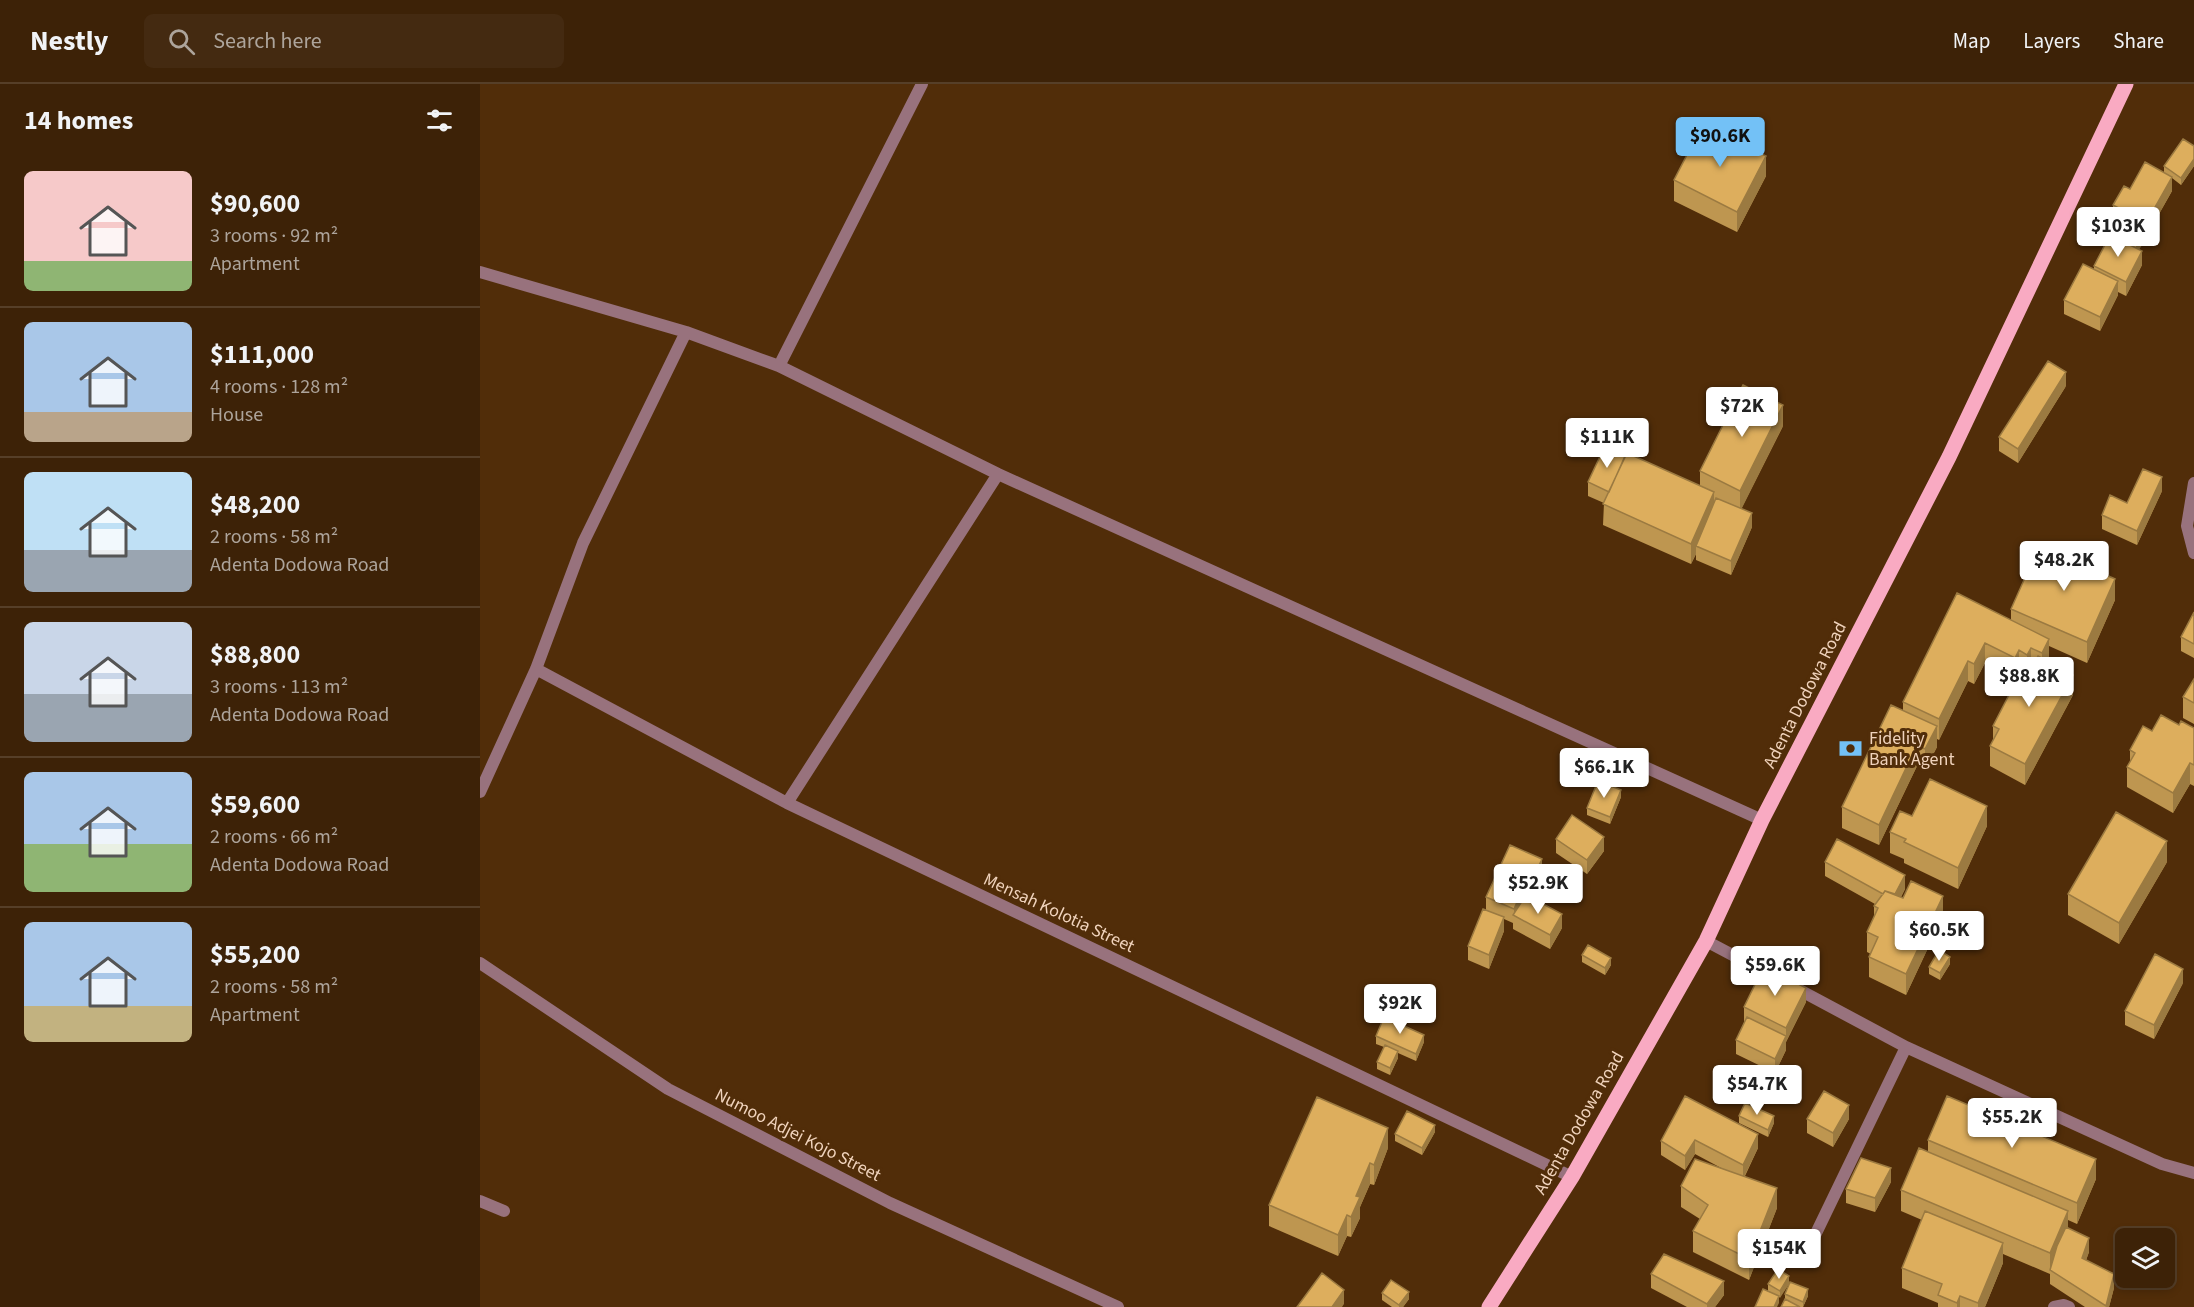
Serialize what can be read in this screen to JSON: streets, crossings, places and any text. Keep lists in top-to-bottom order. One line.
{"streets":{"main road":["Adenta Dodowa Road"],"street":["Mensah Kolotia Street","Numoo Adjei Kojo Street"]},"crossings":[["Adenta Dodowa Road","Mensah Kolotia Street"]],"places":{"bank":["Fidelity Bank Agent"]},"page":{"header":"Nestly","search":"Search here","nav":["Map","Layers","Share"],"heading":"14 homes","price":["$90.6K","$103K","$72K","$111K","$48.2K","$88.8K","$66.1K","$52.9K","$60.5K","$59.6K","$92K","$54.7K","$55.2K","$154K"],"list":[{"name":"$90,600","note":"3 rooms · 92 m² · Apartment"},{"name":"$111,000","note":"4 rooms · 128 m² · House"},{"name":"$48,200","note":"2 rooms · 58 m² · Adenta Dodowa Road"},{"name":"$88,800","note":"3 rooms · 113 m² · Adenta Dodowa Road"},{"name":"$59,600","note":"2 rooms · 66 m² · Adenta Dodowa Road"},{"name":"$55,200","note":"2 rooms · 58 m² · Apartment"}]}}
